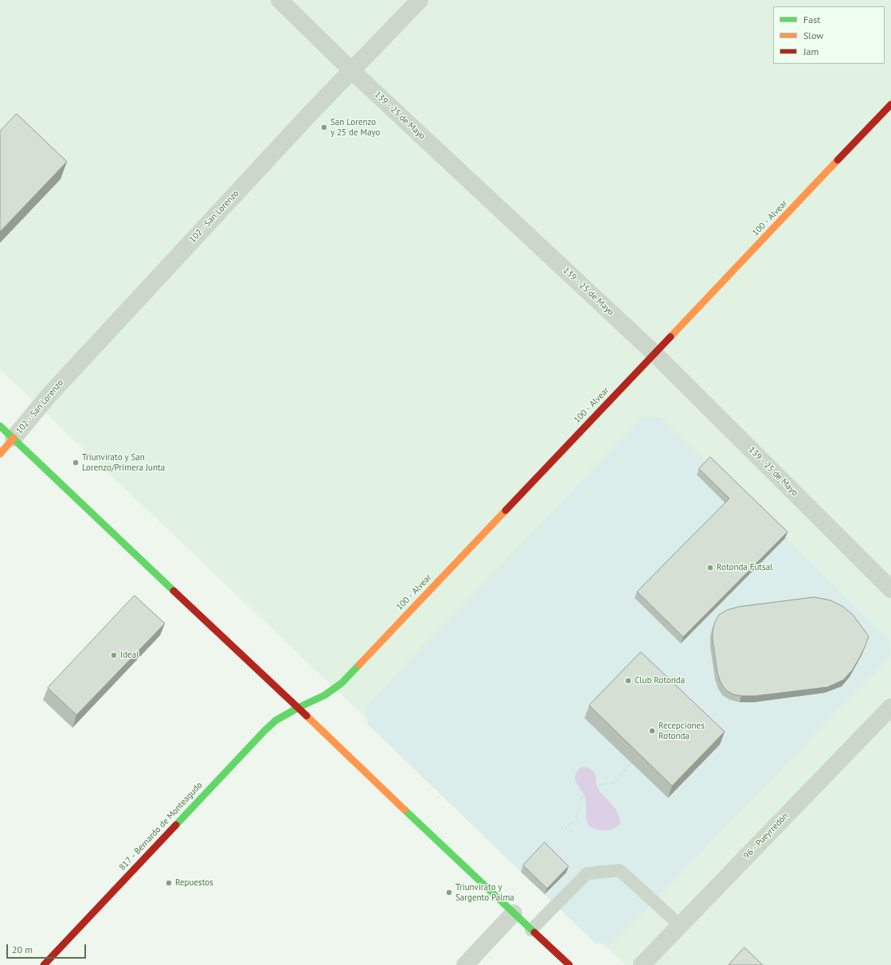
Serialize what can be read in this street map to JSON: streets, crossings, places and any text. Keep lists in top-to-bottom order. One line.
{"streets":{"street":["139 - 25 de Mayo","102 - San Lorenzo","100 - Alvear","817 - Bernardo de Monteagudo","96 - Pueyrredón"]},"crossings":[["139 - 25 de Mayo","102 - San Lorenzo"],["139 - 25 de Mayo","100 - Alvear"],["100 - Alvear","817 - Bernardo de Monteagudo"]],"places":["San Lorenzo y 25 de Mayo","Triunvirato y San Lorenzo/Primera Junta","Rotonda Futsal","Ideal","Club Rotonda","Recepciones Rotonda","Repuestos","Triunvirato y Sargento Palma"],"legend":["Fast","Slow","Jam"],"scale_bar":"20 m"}
